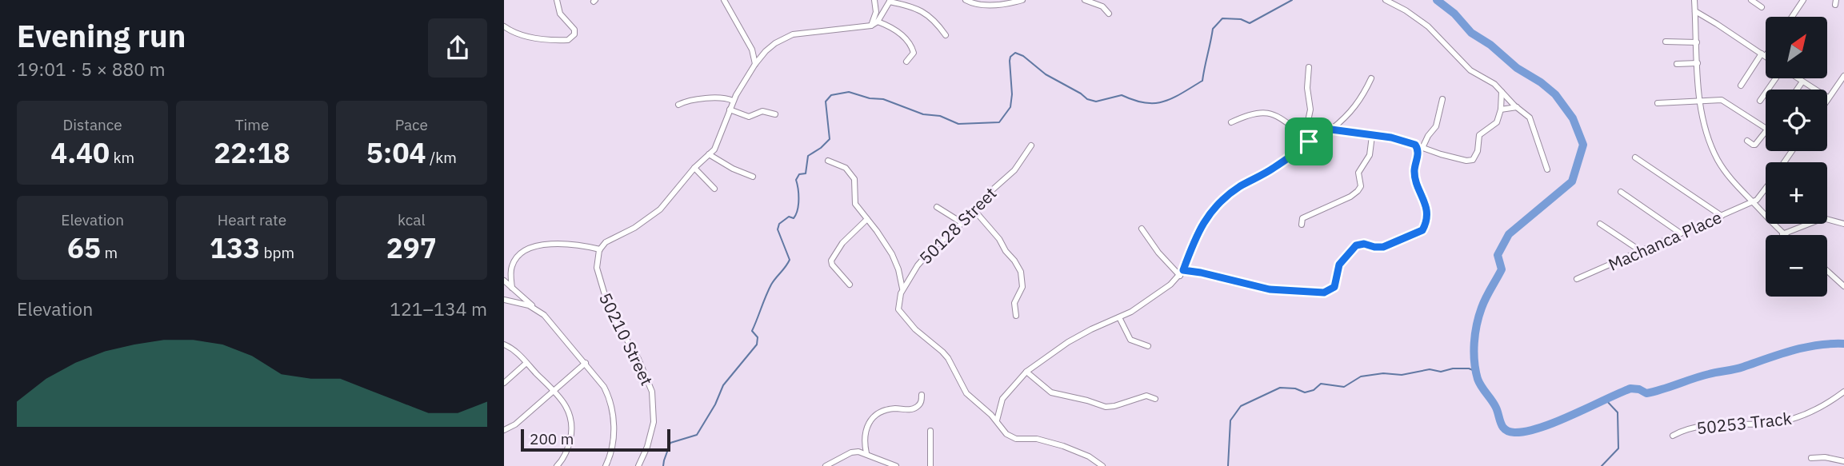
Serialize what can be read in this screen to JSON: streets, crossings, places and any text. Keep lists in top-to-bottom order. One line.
{"streets":{"street":["50128 Street","Machanca Place","50210 Street","50253 Track"]},"scale_bar":"200 m","north":"top right","page":{"heading":["Evening run","19:01 · 5 × 880 m"],"map_buttons":["+","−"],"stats":[["Distance","4.40 km"],["Time","22:18"],["Pace","5:04 /km"],["Elevation","65 m"],["Heart rate","133 bpm"],["kcal","297"]],"chart":["Elevation","121–134 m"],"scale":"200 m"}}
